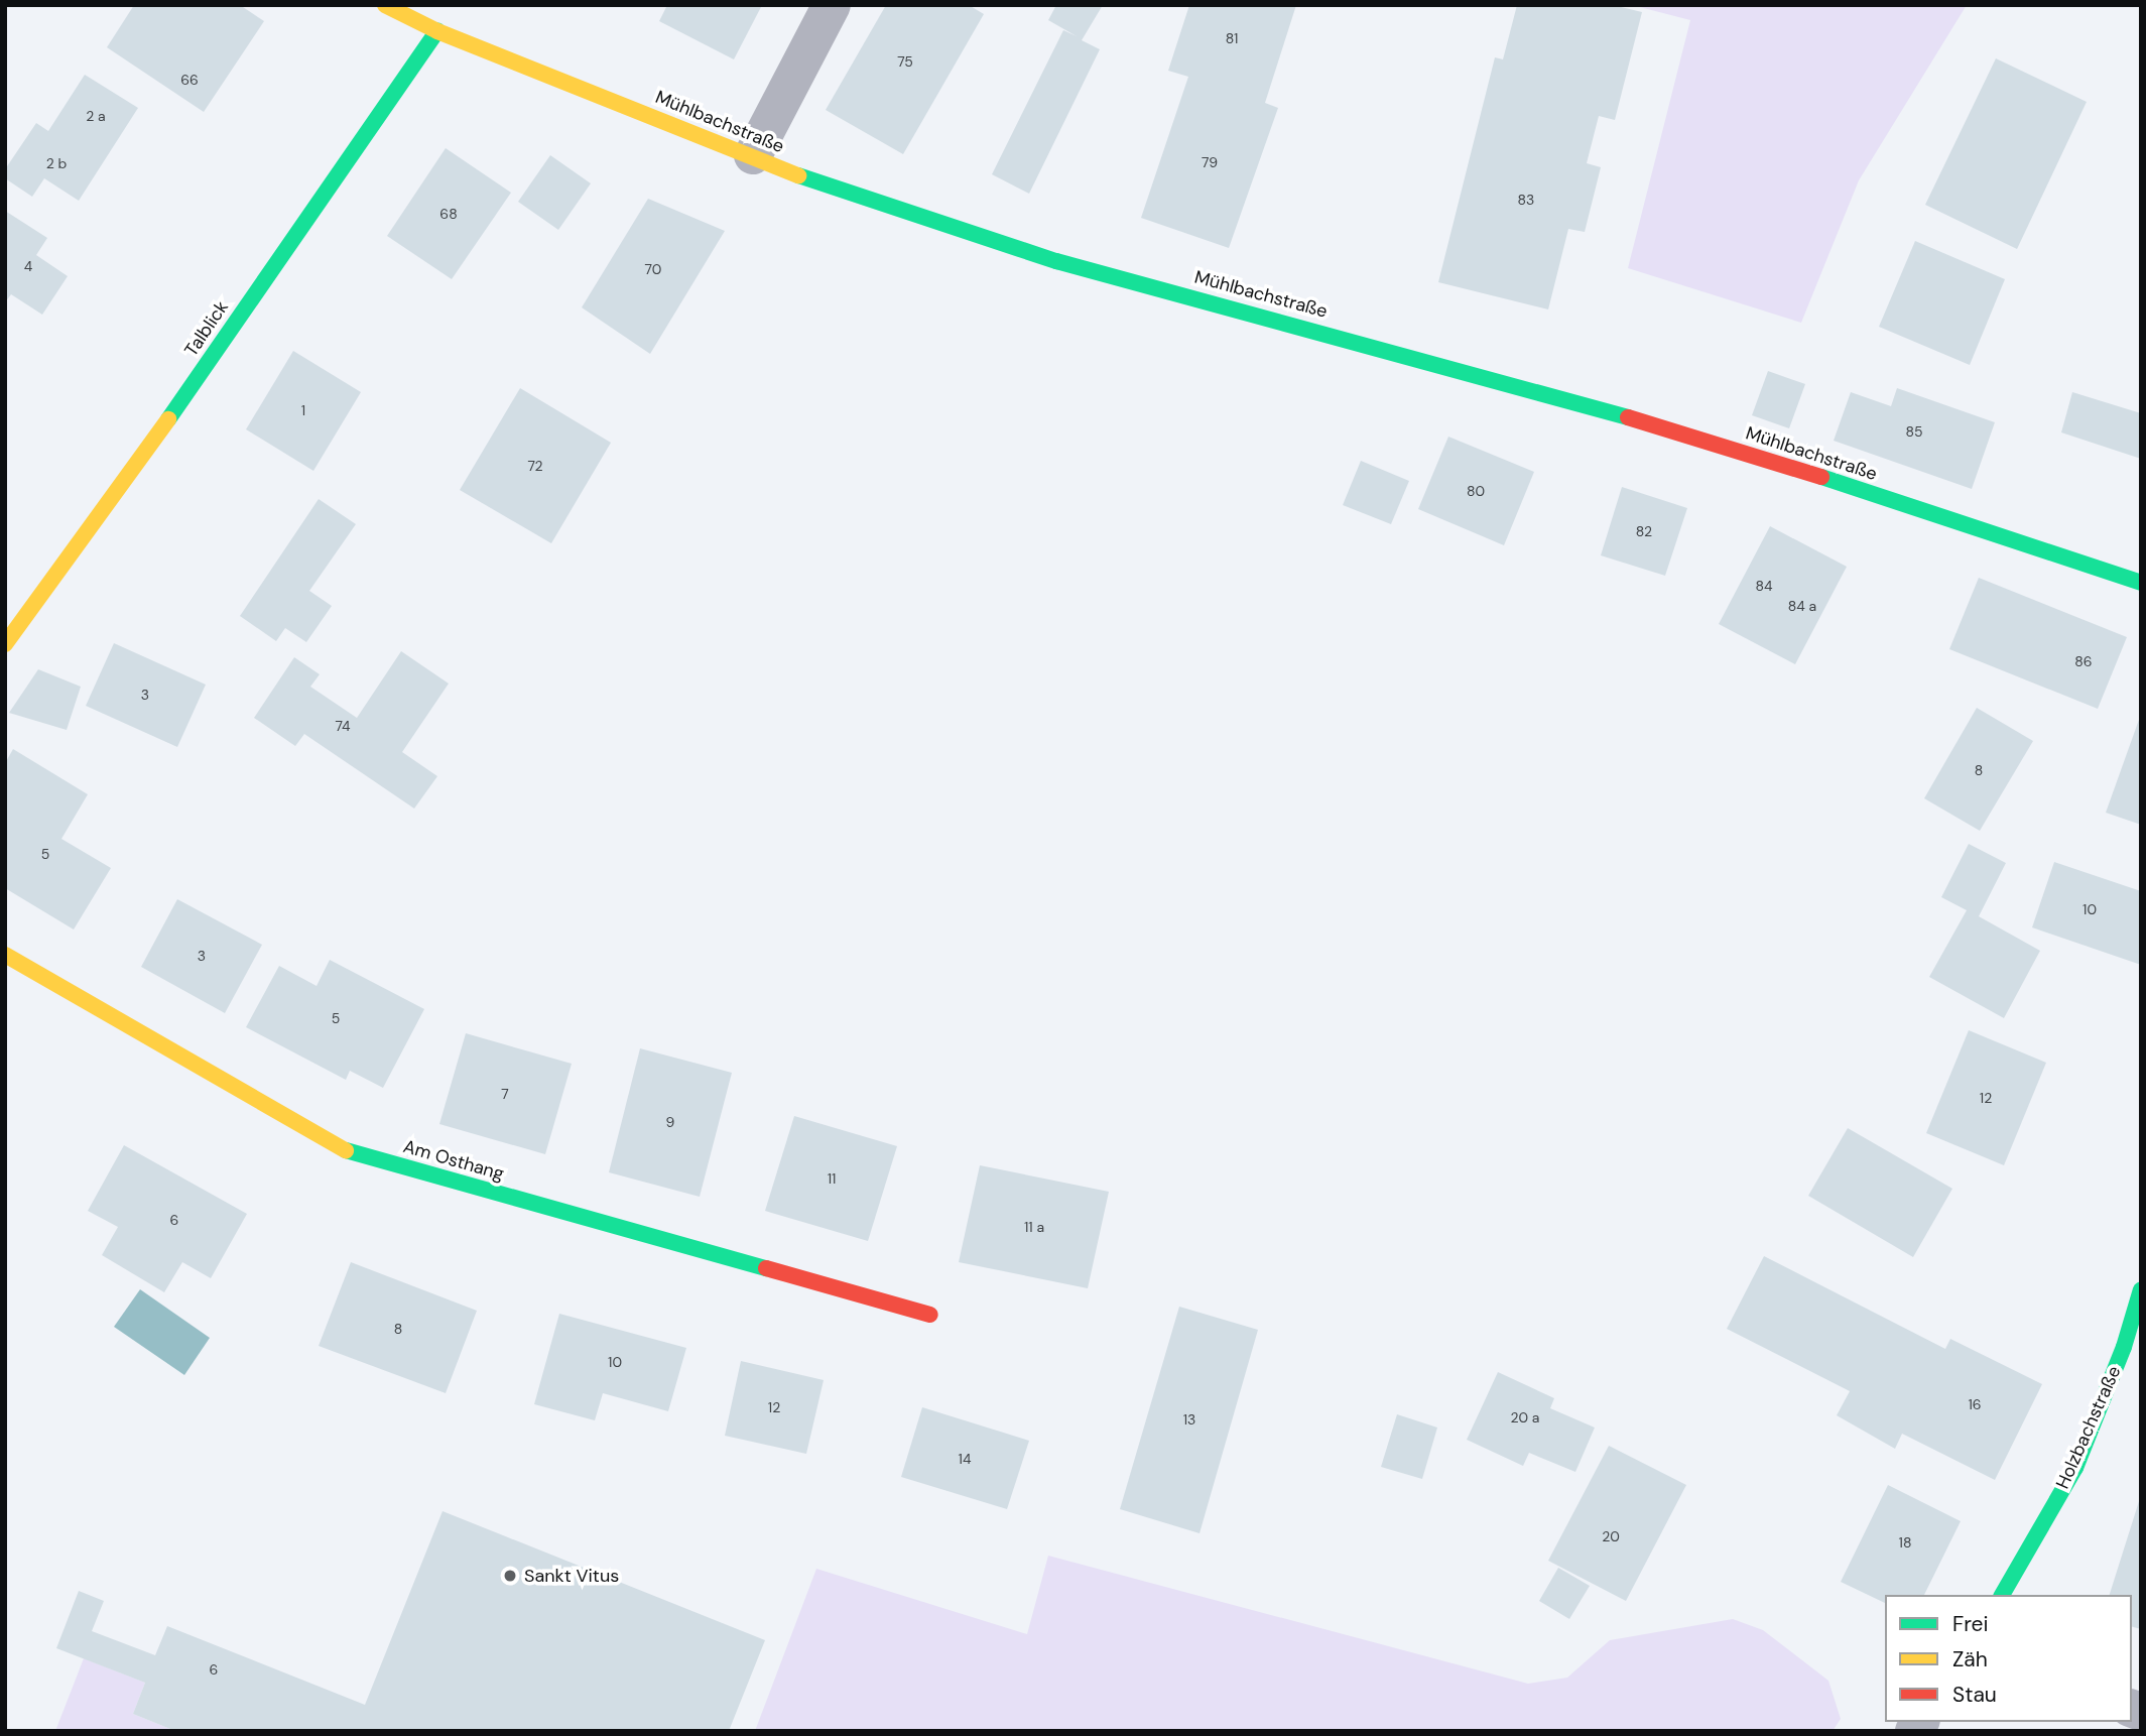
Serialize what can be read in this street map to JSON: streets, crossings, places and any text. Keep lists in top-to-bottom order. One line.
{"streets":{"street":["Mühlbachstraße","Talblick","Am Osthang","Holzbachstraße"]},"crossings":[["Mühlbachstraße","Talblick"]],"places":["Sankt Vitus"],"house_numbers":["81","75","66","2 a","79","2 b","83","68","4","70","1","85","72","80","82","84","84 a","86","3","74","8","5","10","3","5","7","12","9","11","6","11 a","8","10","16","12","20 a","13","14","20","18","6"],"legend":["Frei","Zäh","Stau"]}
